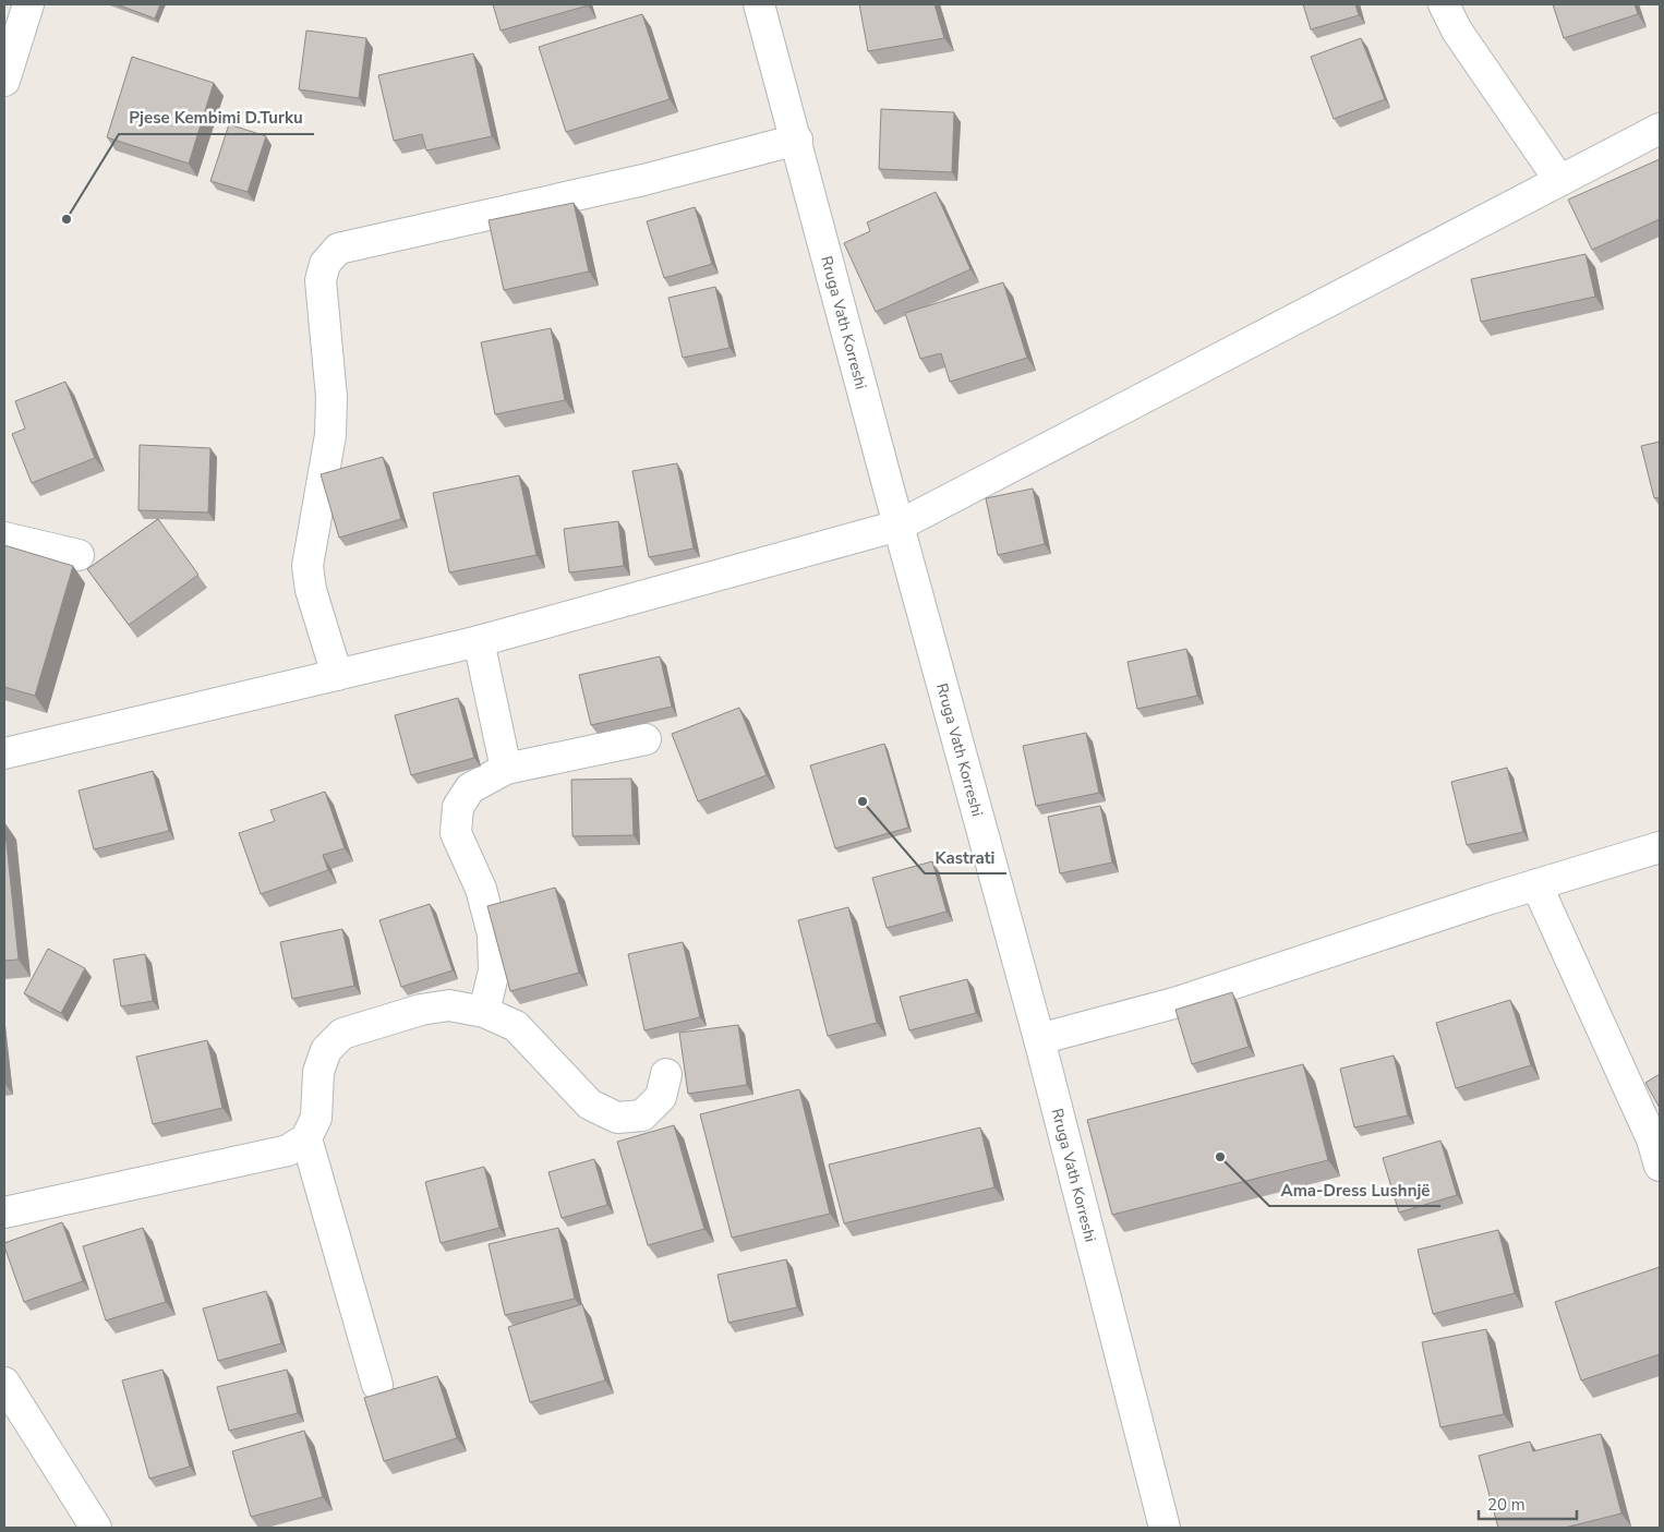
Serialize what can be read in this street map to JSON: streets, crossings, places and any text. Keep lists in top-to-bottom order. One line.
{"streets":{"street":["Rruga Vath Korreshi"]},"places":["Pjese Kembimi D.Turku","Kastrati","Ama-Dress Lushnjë"],"scale_bar":"20 m"}
